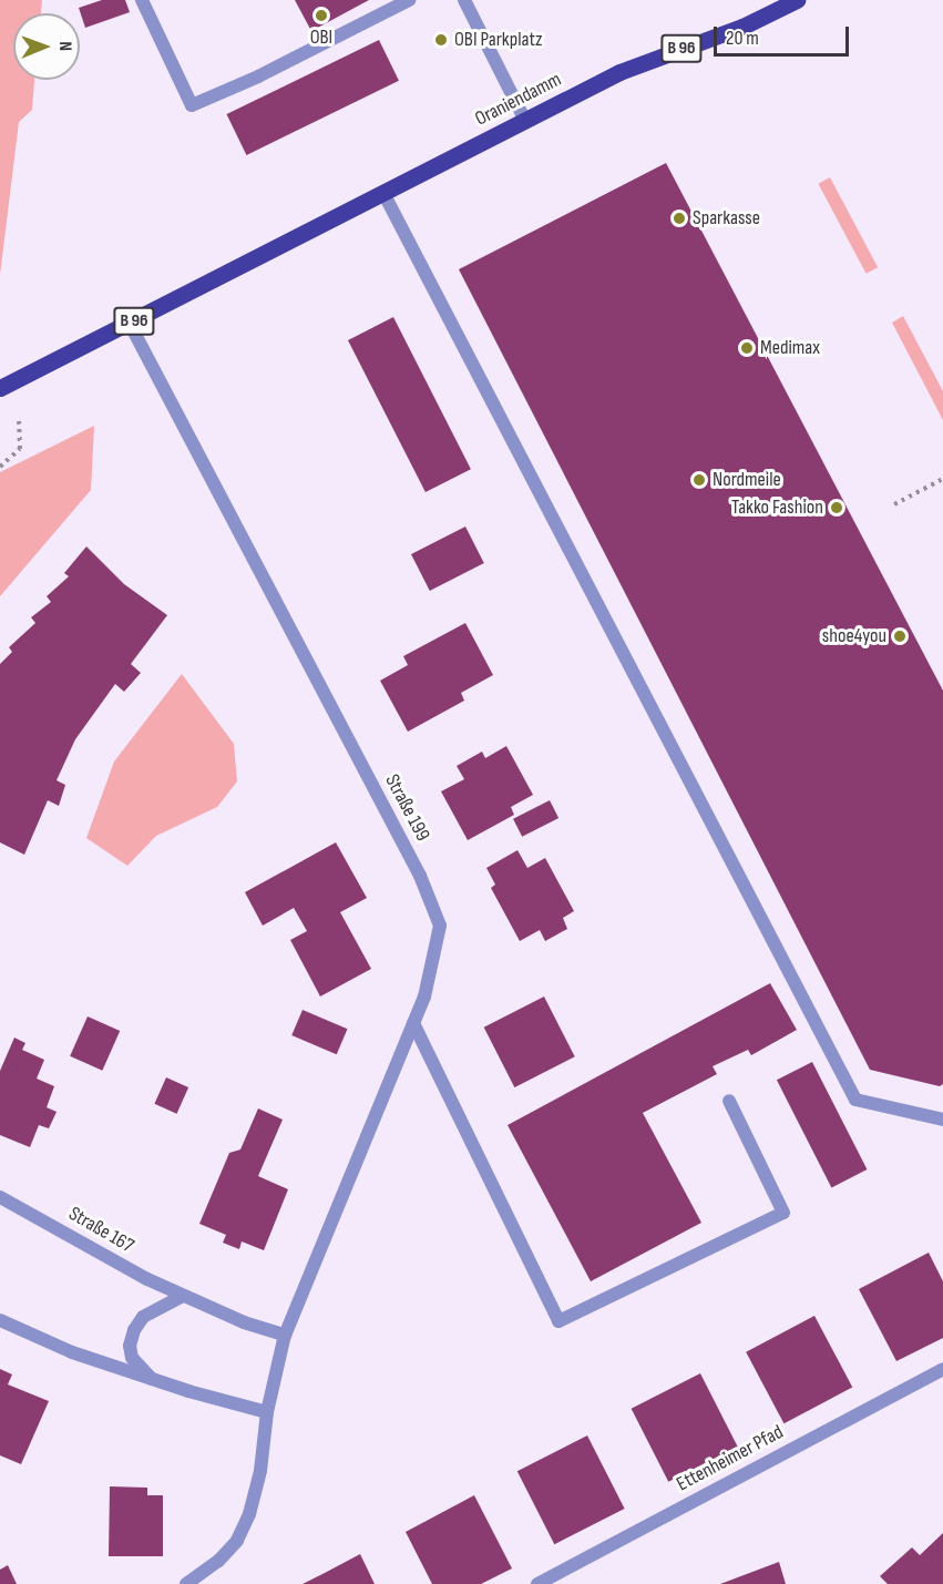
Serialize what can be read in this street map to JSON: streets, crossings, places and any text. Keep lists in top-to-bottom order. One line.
{"streets":{"main road":["B 96","Oraniendamm"],"street":["Straße 199","Straße 167","Ettenheimer Pfad"]},"crossings":[["B 96","Oraniendamm"],["B 96","Straße 199"],["Oraniendamm","Straße 199"],["Straße 199","Straße 167"]],"places":["OBI","OBI Parkplatz","Sparkasse","Medimax","Nordmeile","Takko Fashion","shoe4you"],"scale_bar":"20 m","north":"right"}
